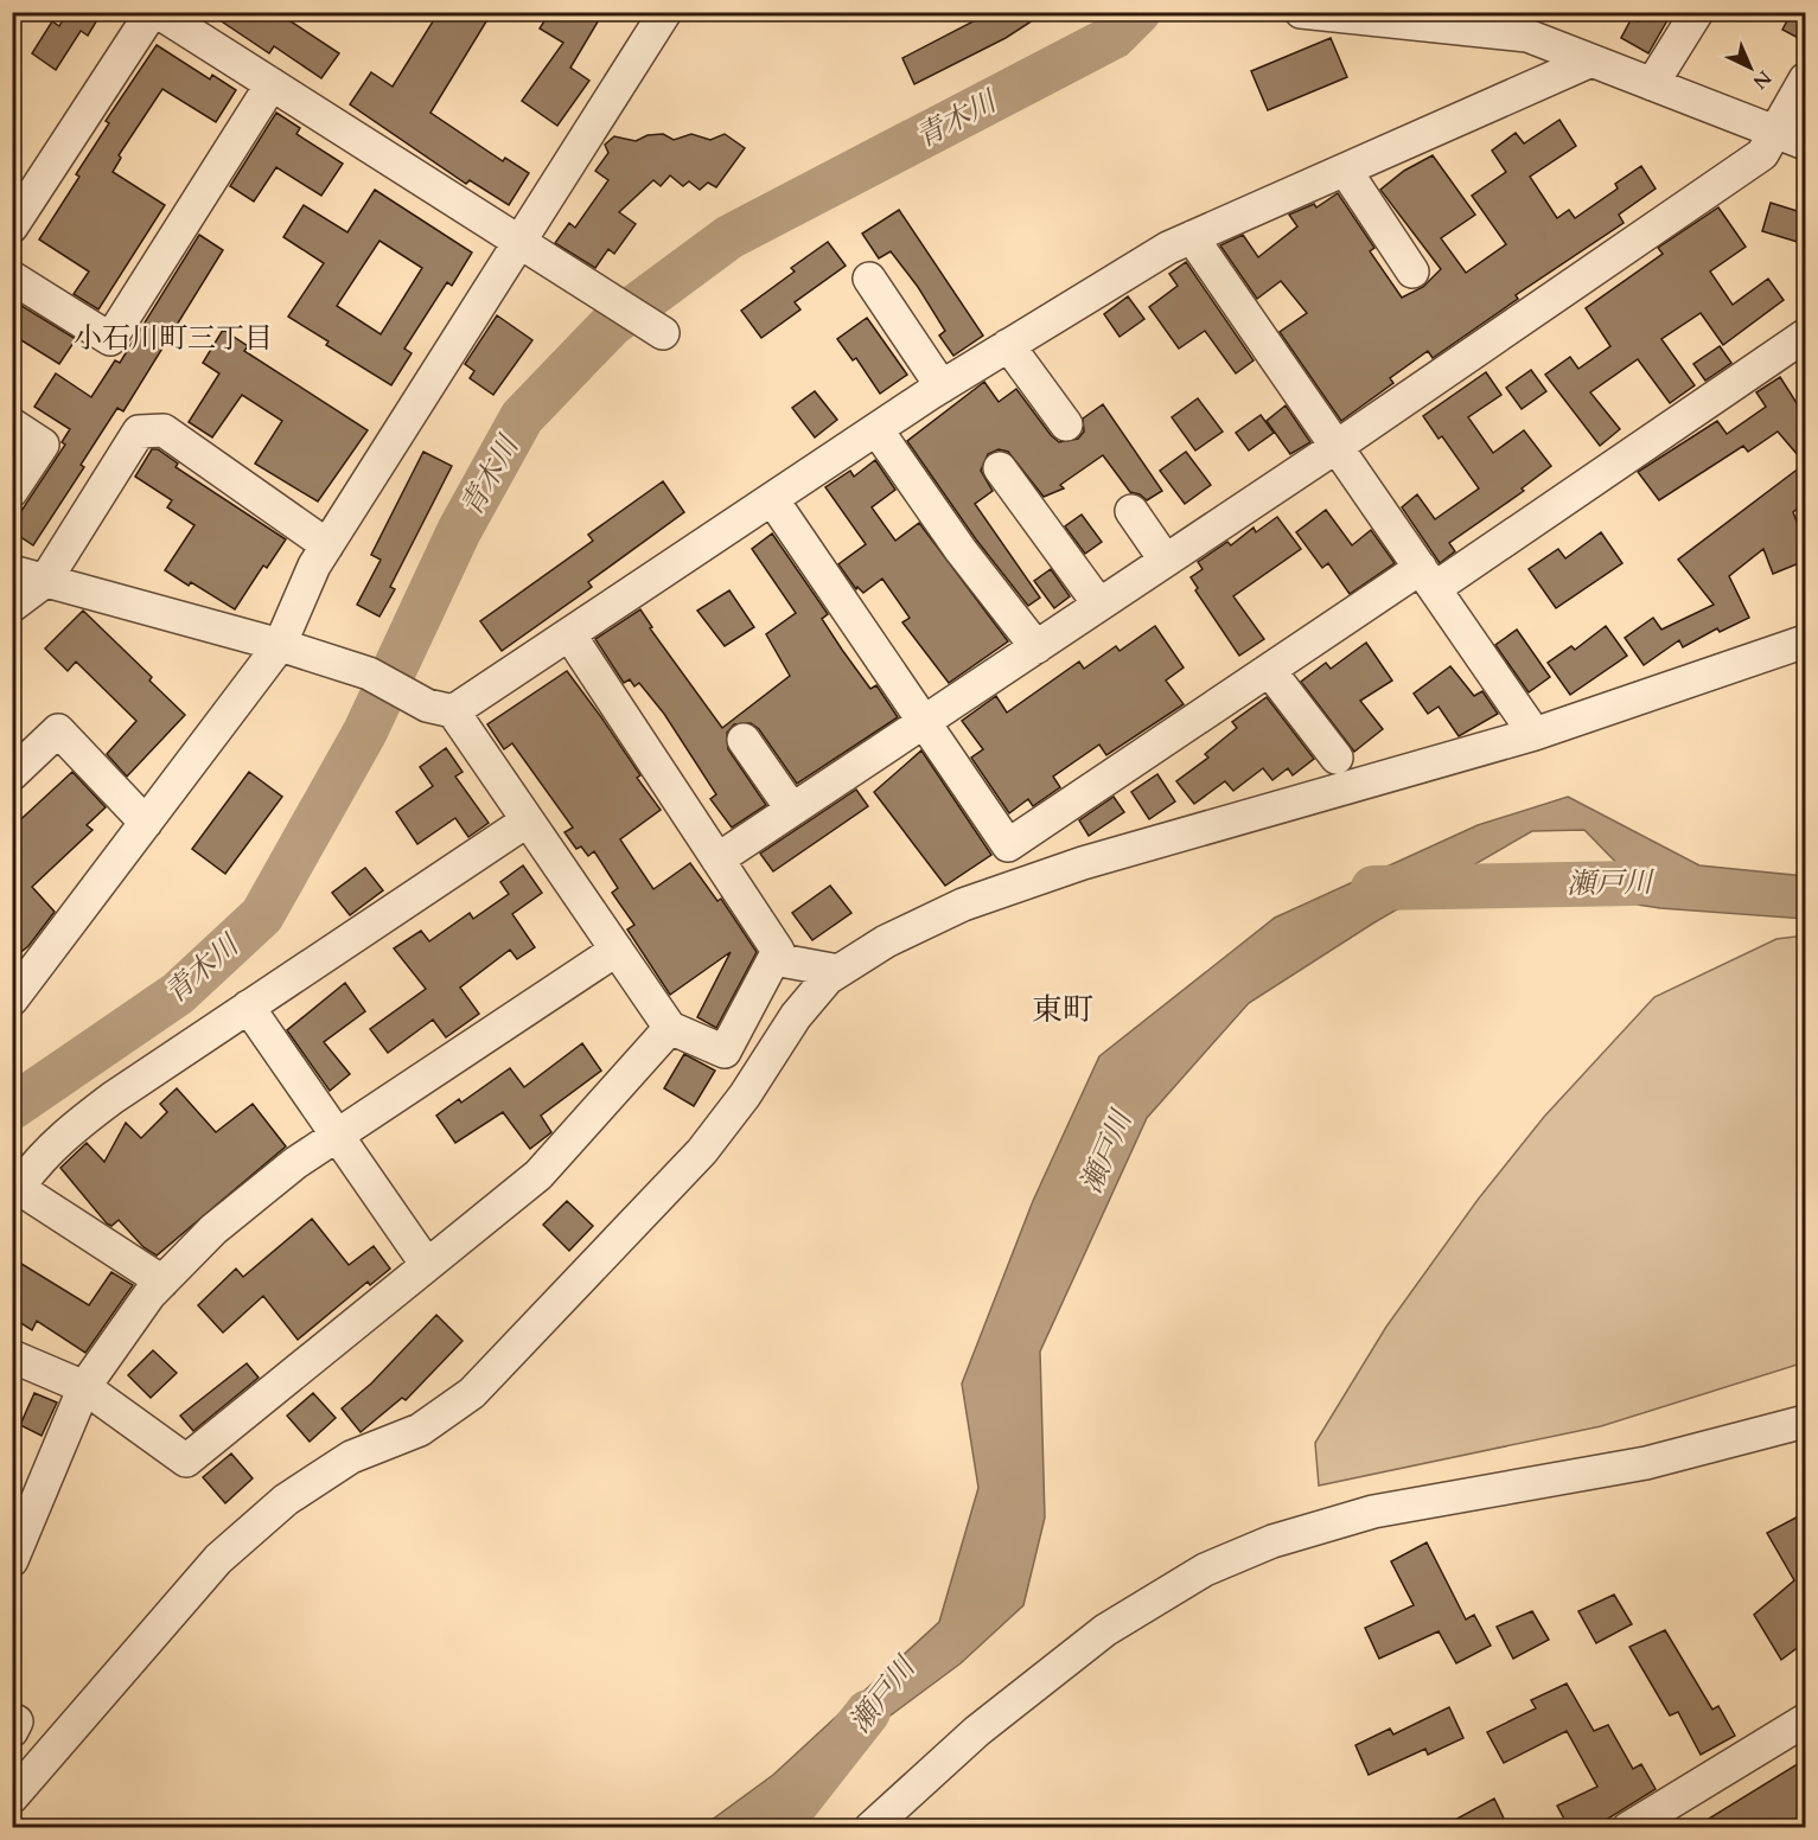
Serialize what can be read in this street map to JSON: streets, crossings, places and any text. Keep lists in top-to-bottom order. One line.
{"districts":["小石川町三丁目","東町"],"water":["青木川","瀬戸川"],"north":"bottom right"}
